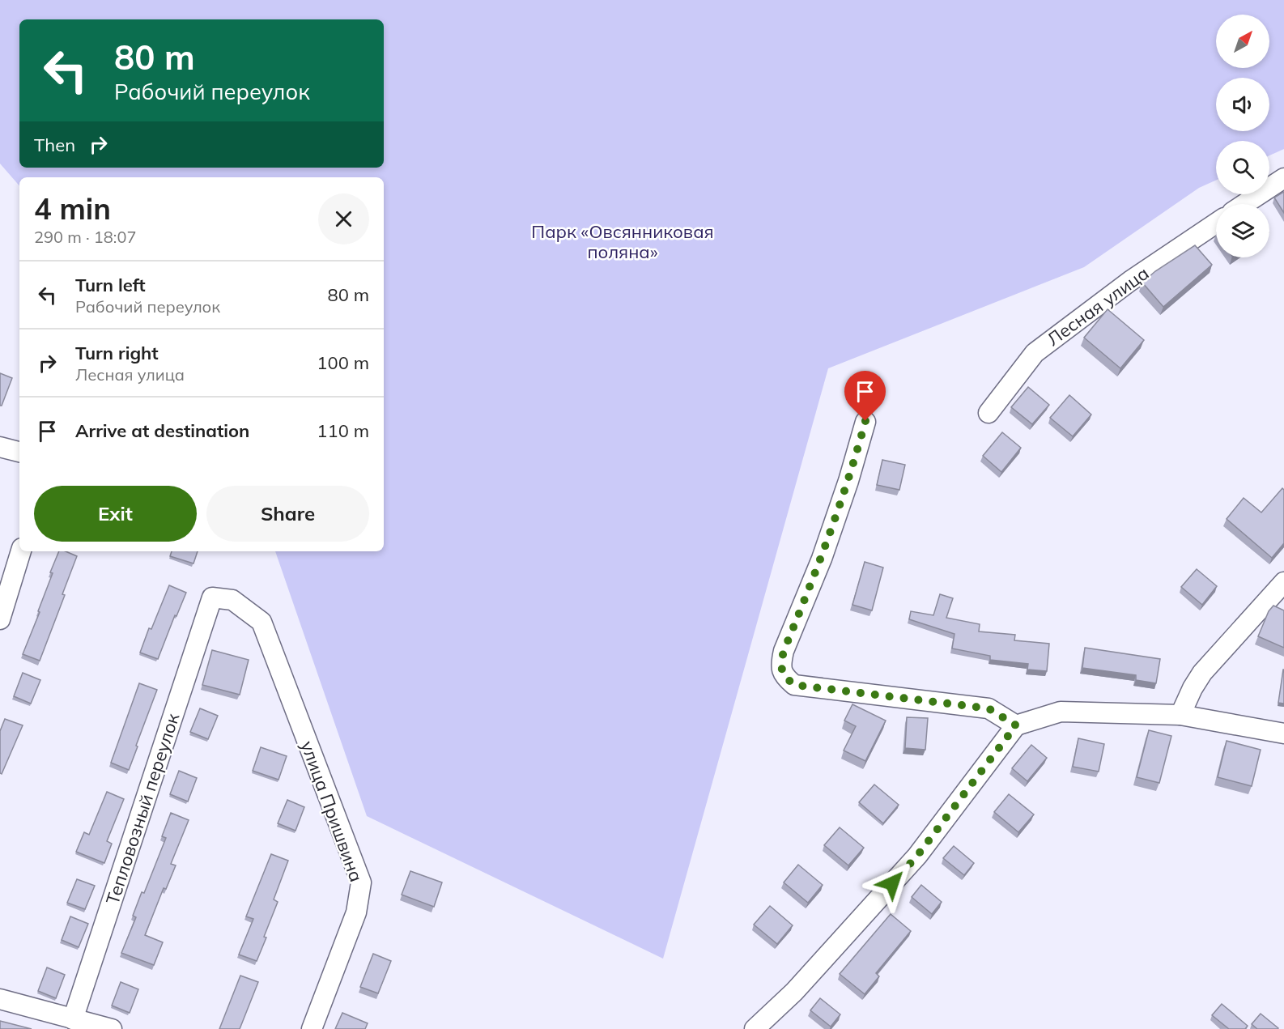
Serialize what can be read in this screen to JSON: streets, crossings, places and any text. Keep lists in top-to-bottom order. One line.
{"streets":{"street":["Лесная улица","Тепловозный переулок","улица Пришвина"]},"crossings":[["Тепловозный переулок","улица Пришвина"]],"parks":["Парк «Овсянниковая поляна»"],"north":"top right","page":{"turn":["80 m","Рабочий переулок"],"then":"Then","heading":["4 min","290 m · 18:07"],"list":[{"name":"Turn left","note":"Рабочий переулок","value":"80 m"},{"name":"Turn right","note":"Лесная улица","value":"100 m"},{"name":"Arrive at destination","value":"110 m"}],"buttons":["Exit","Share"]}}
